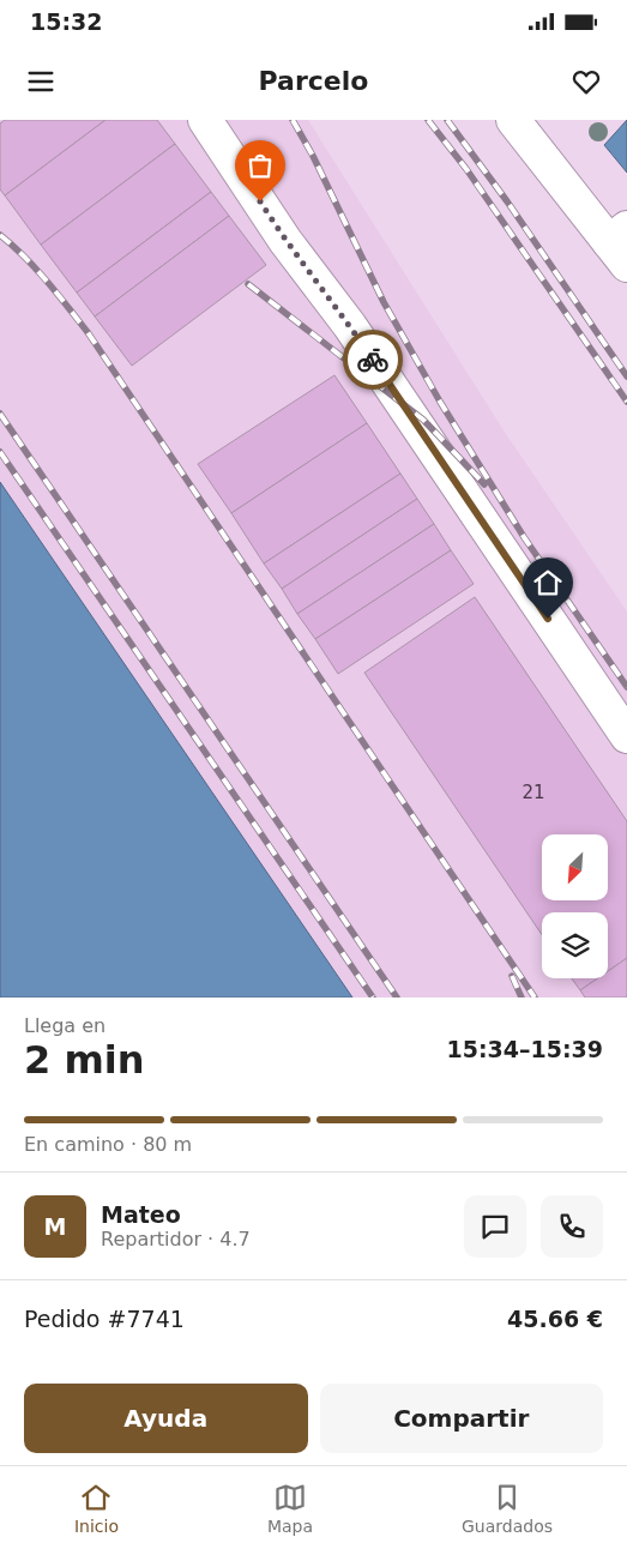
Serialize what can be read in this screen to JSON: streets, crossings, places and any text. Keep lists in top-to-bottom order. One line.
{"house_numbers":["21"],"north":"bottom left","page":{"status":"15:32","header":"Parcelo","heading":["2 min","Llega en","15:34–15:39"],"panel":["Mateo","Repartidor · 4.7","Pedido #7741","45.66 €"],"bar":"En camino · 80 m","round":"M","buttons":["Ayuda","Compartir"],"tabs":["Inicio","Mapa","Guardados"]}}
